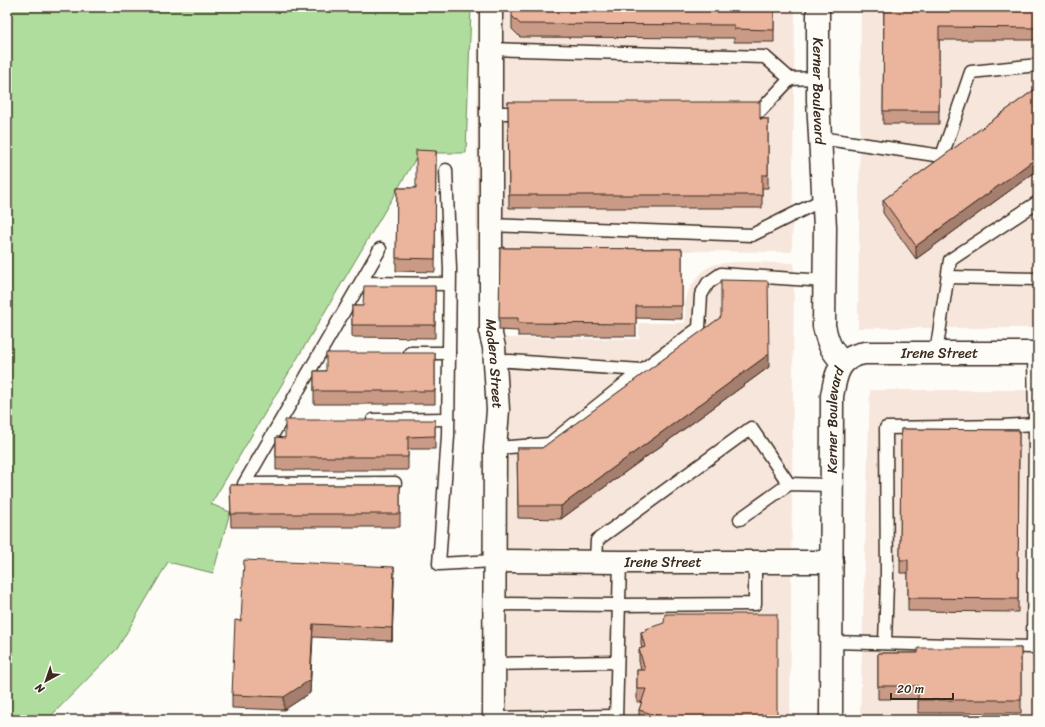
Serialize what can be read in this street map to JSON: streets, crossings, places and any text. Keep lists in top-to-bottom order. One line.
{"streets":{"street":["Kerner Boulevard","Irene Street","Madera Street"]},"crossings":[["Kerner Boulevard","Irene Street"],["Irene Street","Madera Street"]],"scale_bar":"20 m","north":"bottom left"}
